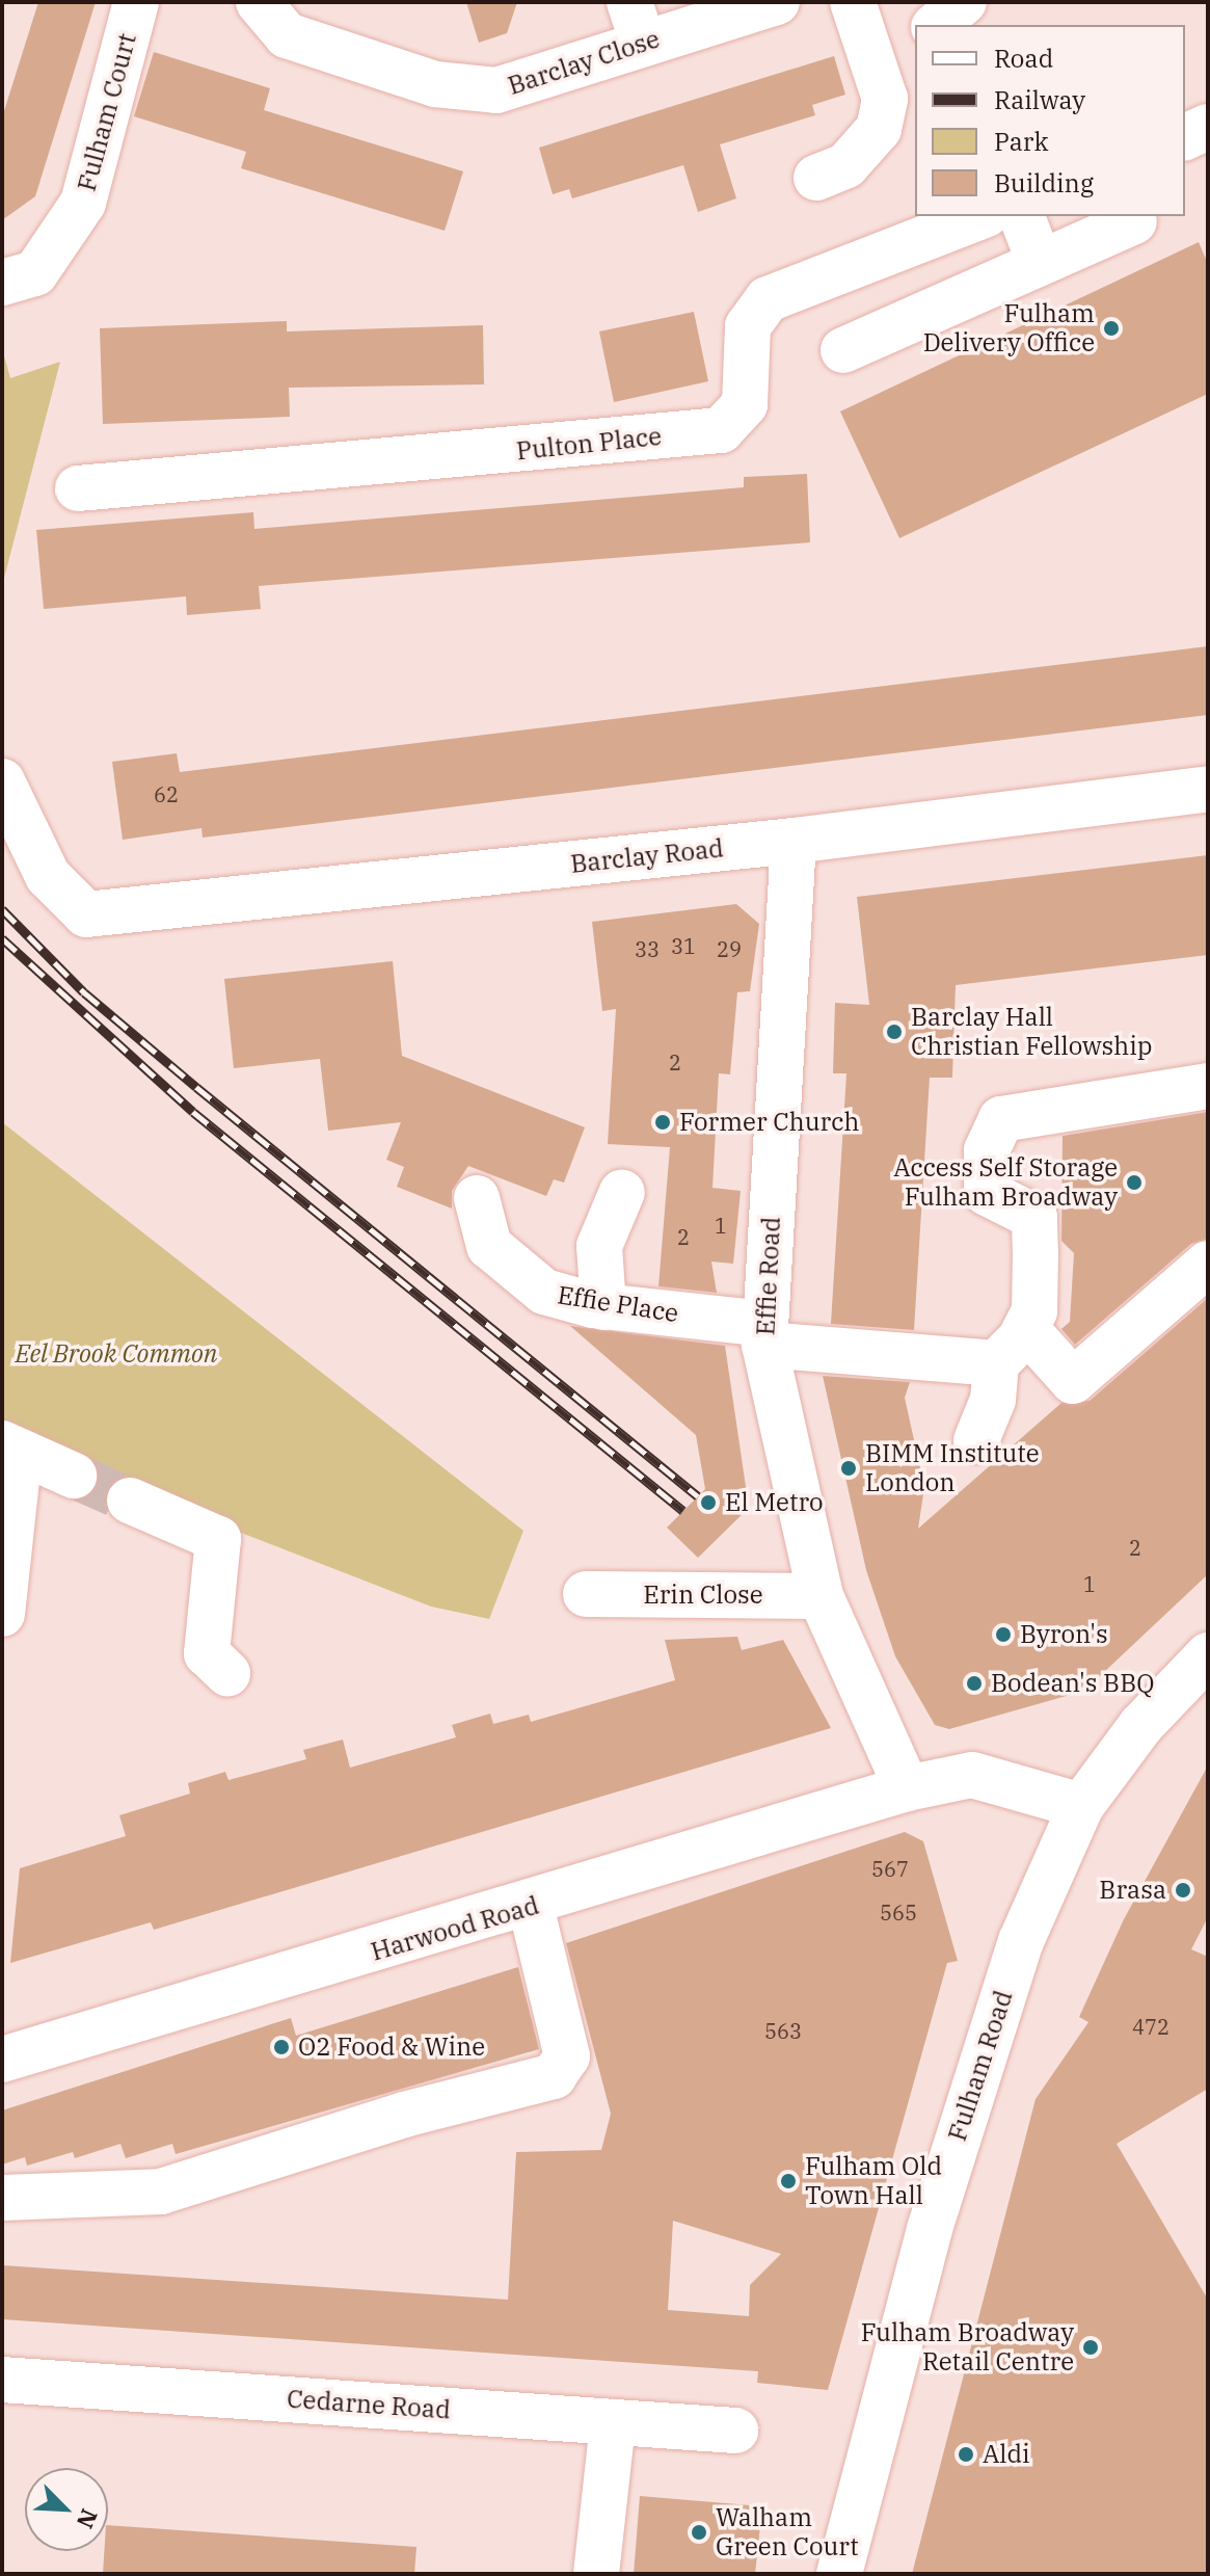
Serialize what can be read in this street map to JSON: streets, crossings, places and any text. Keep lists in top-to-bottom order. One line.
{"streets":{"street":["Barclay Close","Fulham Court","Pulton Place","Barclay Road","Effie Road","Effie Place","Erin Close","Harwood Road","Fulham Road","Cedarne Road"]},"crossings":[["Barclay Road","Effie Road"],["Effie Road","Effie Place"],["Effie Road","Erin Close"],["Effie Road","Harwood Road"],["Harwood Road","Fulham Road"]],"parks":["Eel Brook Common"],"places":["Fulham Delivery Office","Barclay Hall Christian Fellowship","Former Church","Access Self Storage Fulham Broadway","BIMM Institute London","El Metro","Byron's","Bodean's BBQ","Brasa","O2 Food & Wine","Fulham Old Town Hall","Fulham Broadway Retail Centre","Aldi","Walham Green Court"],"house_numbers":["62","31","33","29","2","1","2","2","1","567","565","472","563"],"legend":["Road","Railway","Park","Building"],"north":"bottom right"}
